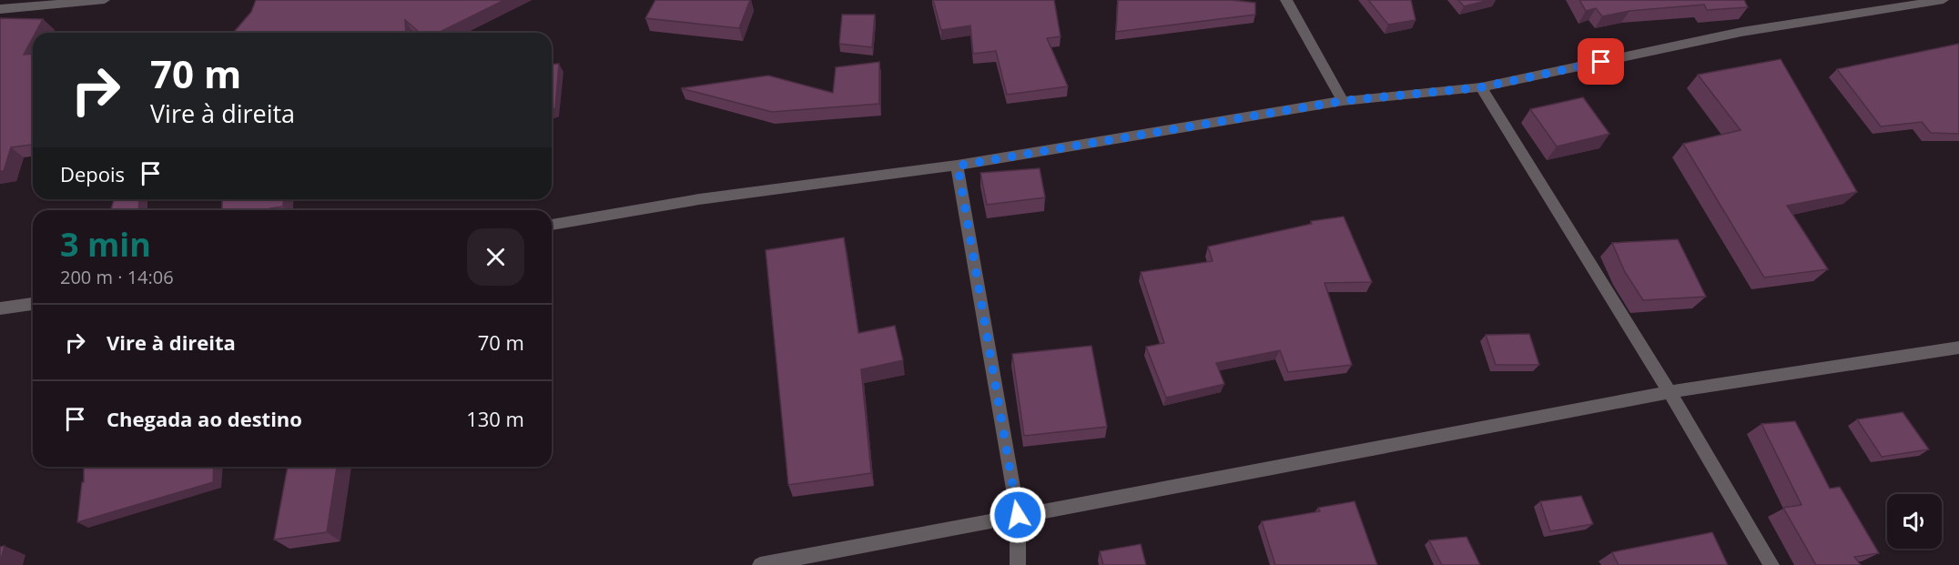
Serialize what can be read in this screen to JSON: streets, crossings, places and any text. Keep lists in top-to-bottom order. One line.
{"page":{"turn":["70 m","Vire à direita"],"then":"Depois","heading":["3 min","200 m · 14:06"],"list":[{"name":"Vire à direita","value":"70 m"},{"name":"Chegada ao destino","value":"130 m"}]}}
